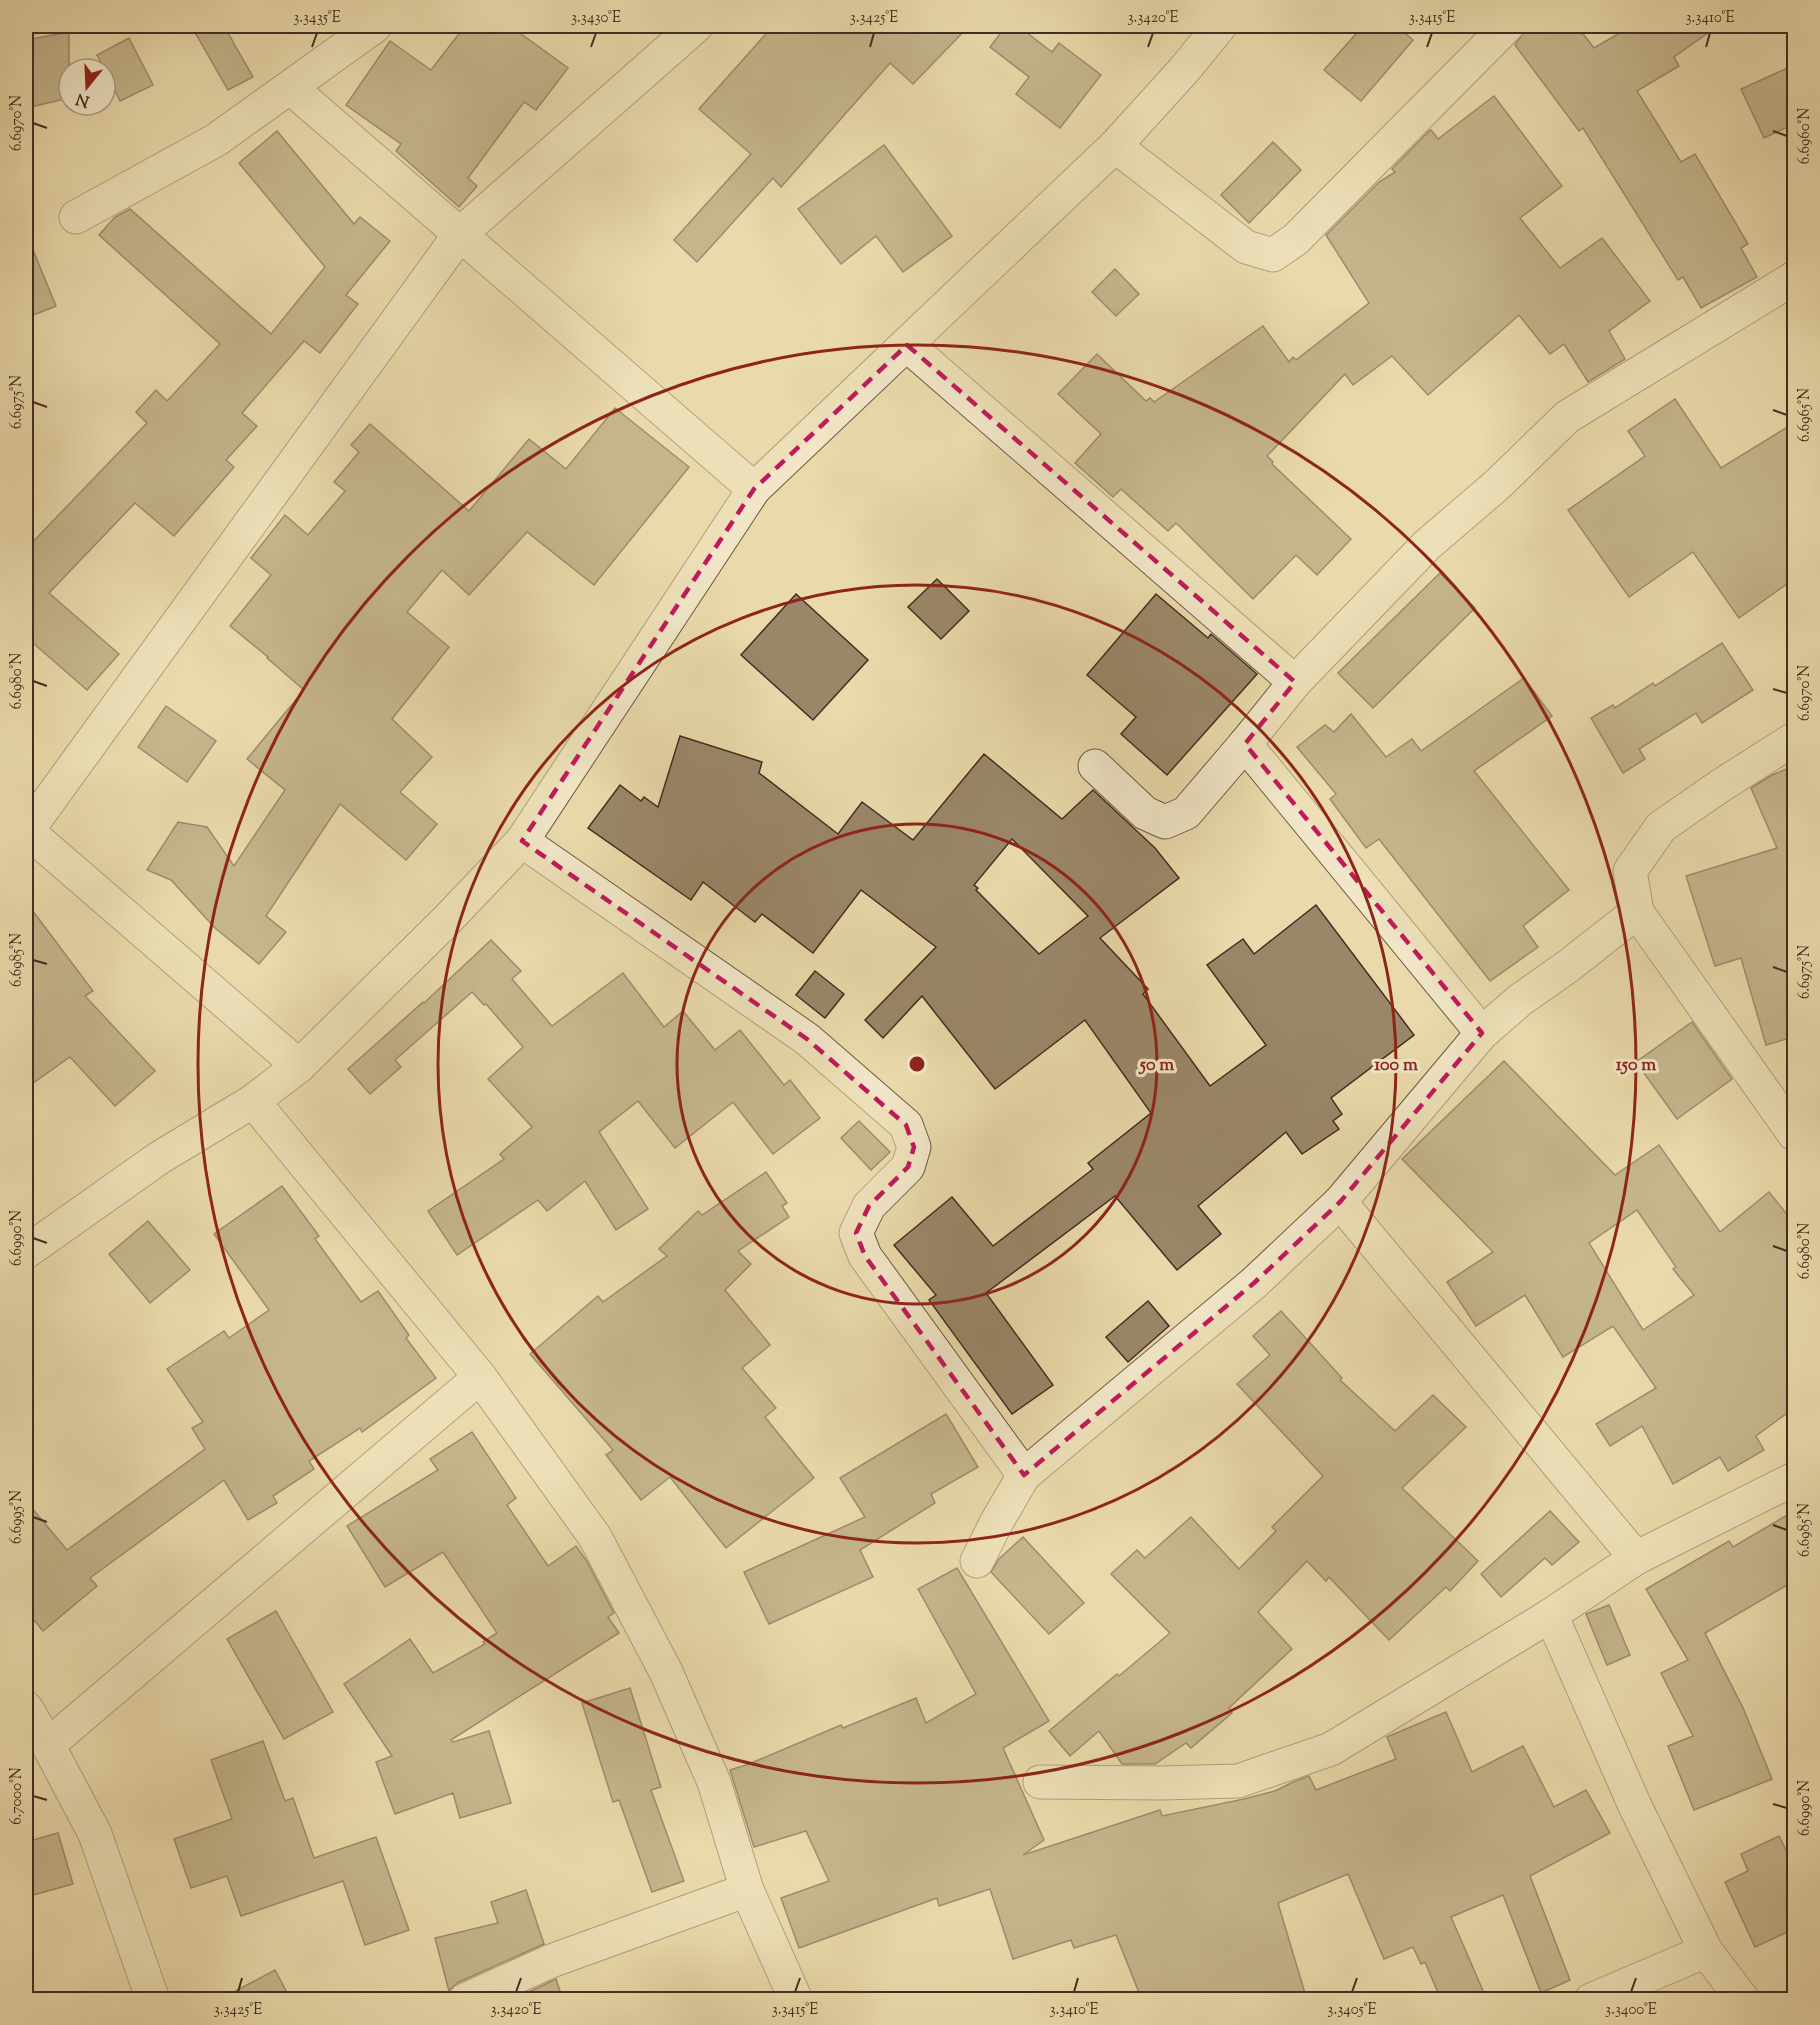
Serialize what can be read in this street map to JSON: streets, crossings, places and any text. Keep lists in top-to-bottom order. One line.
{"north":"bottom","coordinates":["3.3435°E","3.3430°E","3.3425°E","3.3420°E","3.3415°E","3.3410°E","6.6970°N","6.6960°N","6.6975°N","6.6965°N","6.6980°N","6.6985°N","6.6990°N","6.6995°N","6.7000°N","3.3405°E","3.3400°E"],"rings":["50 m","100 m","150 m"]}
